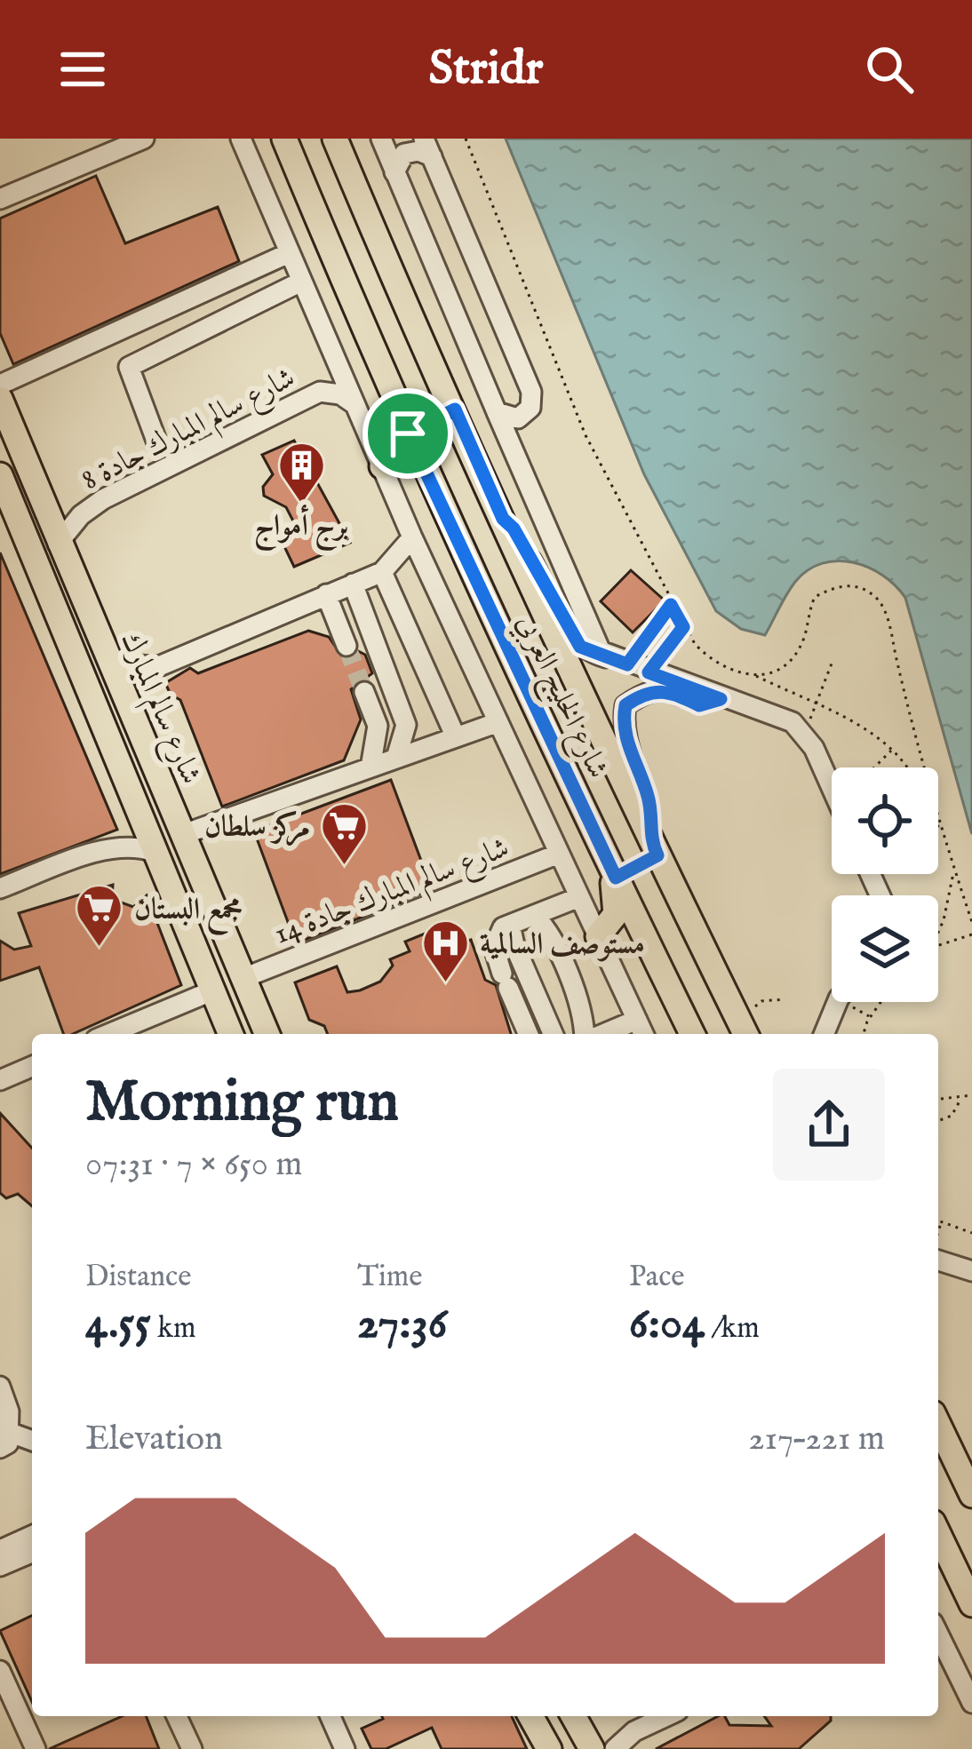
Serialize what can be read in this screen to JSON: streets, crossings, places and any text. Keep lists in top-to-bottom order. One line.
{"streets":{"main road":["شارع الخليج العربي","شارع سالم المبارك"],"street":["شارع سالم المبارك جادة 8","شارع سالم المبارك جادة 14"]},"crossings":[["شارع سالم المبارك جادة 8","شارع سالم المبارك"],["شارع سالم المبارك","شارع سالم المبارك جادة 14"]],"places":{"building":["برج أمواج"],"supermarket":["مركز سلطان","مجمع البستان"],"hospital":["مستوصف السالمية"]},"page":{"header":"Stridr","heading":["Morning run","07:31 · 7 × 650 m"],"stats":[["Distance","4.55 km"],["Time","27:36"],["Pace","6:04 /km"]],"chart":["Elevation","217–221 m"]}}
